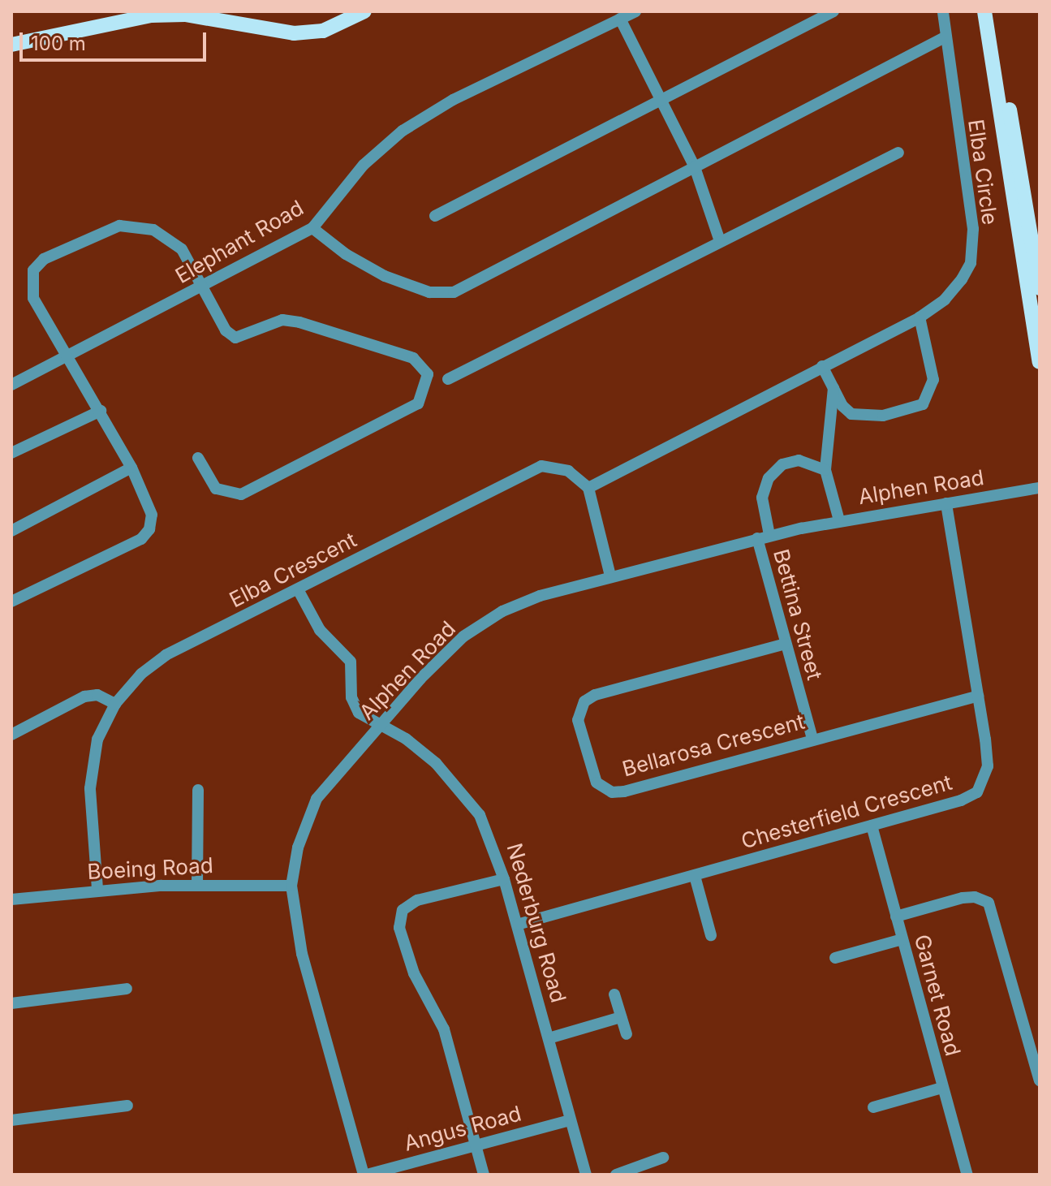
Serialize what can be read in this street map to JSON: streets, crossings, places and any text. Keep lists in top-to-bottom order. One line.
{"streets":{"street":["Elba Circle","Elephant Road","Alphen Road","Elba Crescent","Bettina Street","Bellarosa Crescent","Chesterfield Crescent","Boeing Road","Nederburg Road","Garnet Road","Angus Road"]},"crossings":[["Elba Circle","Elba Crescent"],["Alphen Road","Bettina Street"],["Alphen Road","Chesterfield Crescent"],["Alphen Road","Boeing Road"],["Alphen Road","Nederburg Road"],["Alphen Road","Angus Road"],["Elba Crescent","Boeing Road"],["Elba Crescent","Nederburg Road"],["Bettina Street","Bellarosa Crescent"],["Bellarosa Crescent","Chesterfield Crescent"],["Chesterfield Crescent","Nederburg Road"],["Chesterfield Crescent","Garnet Road"],["Nederburg Road","Angus Road"]],"scale_bar":"100 m"}
